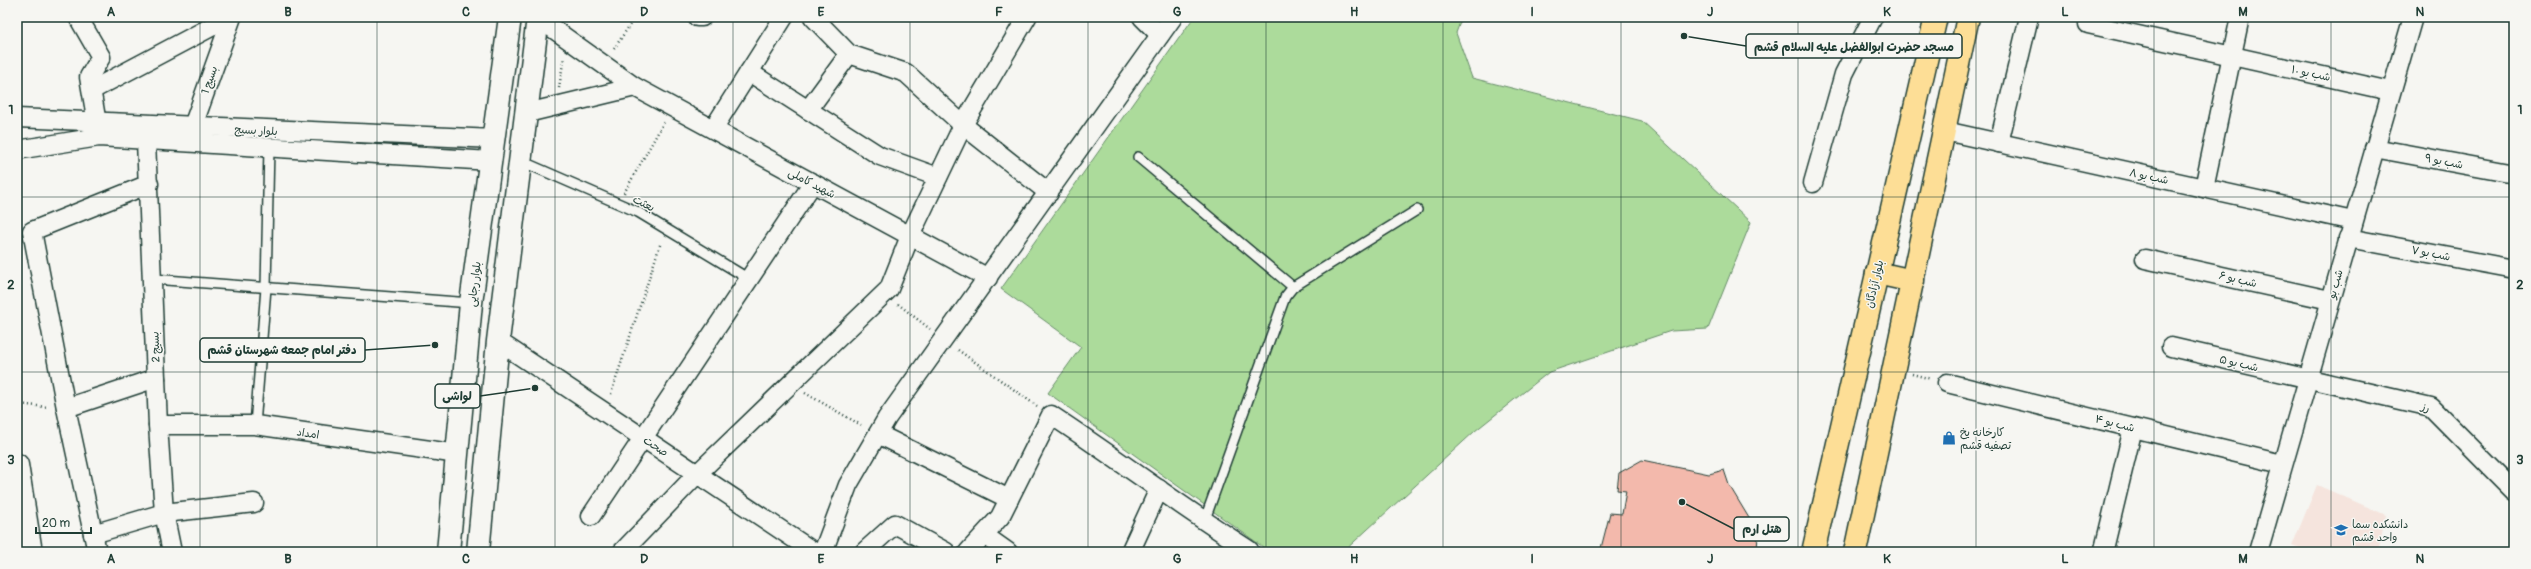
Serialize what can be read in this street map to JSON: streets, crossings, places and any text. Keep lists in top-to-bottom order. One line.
{"streets":{"main road":["بلوار رجایی","بلوار آزادگان"],"street":["شب بو ۱۰","بسیج 1","بلوار بسیج","شب بو ۹","شب بو ۸","شهید کاملی","شب بو ۷","شب بو ۶","شب بو","بسیج 2","شب بو ۵","رز","شب بو ۴","امداد","صحت"],"lane":["بعثت"]},"crossings":[["شب بو ۱۰","شب بو"],["بسیج 1","بلوار بسیج"],["بلوار بسیج","بلوار رجایی"],["بلوار بسیج","بسیج 2"],["شب بو ۹","شب بو"],["شب بو ۸","شب بو ۷"],["شب بو ۸","شب بو"],["شب بو ۷","شب بو"],["شب بو ۶","شب بو"],["بلوار رجایی","امداد"],["شب بو","شب بو ۵"],["شب بو","رز"],["شب بو","شب بو ۴"],["بسیج 2","امداد"],["شب بو ۵","رز"]],"places":{"other":["مسجد حضرت ابوالفضل علیه السلام قشم","دفتر امام جمعه شهرستان قشم","لواشی","هتل ارم"],"shop":["کارخانه یخ تصفیه قشم"],"school or university":["دانشکده سما واحد قشم"]},"scale_bar":"20 m","grid":{"columns":["A","B","C","D","E","F","G","H","I","J","K","L","M","N"],"rows":["1","2","3"]}}
